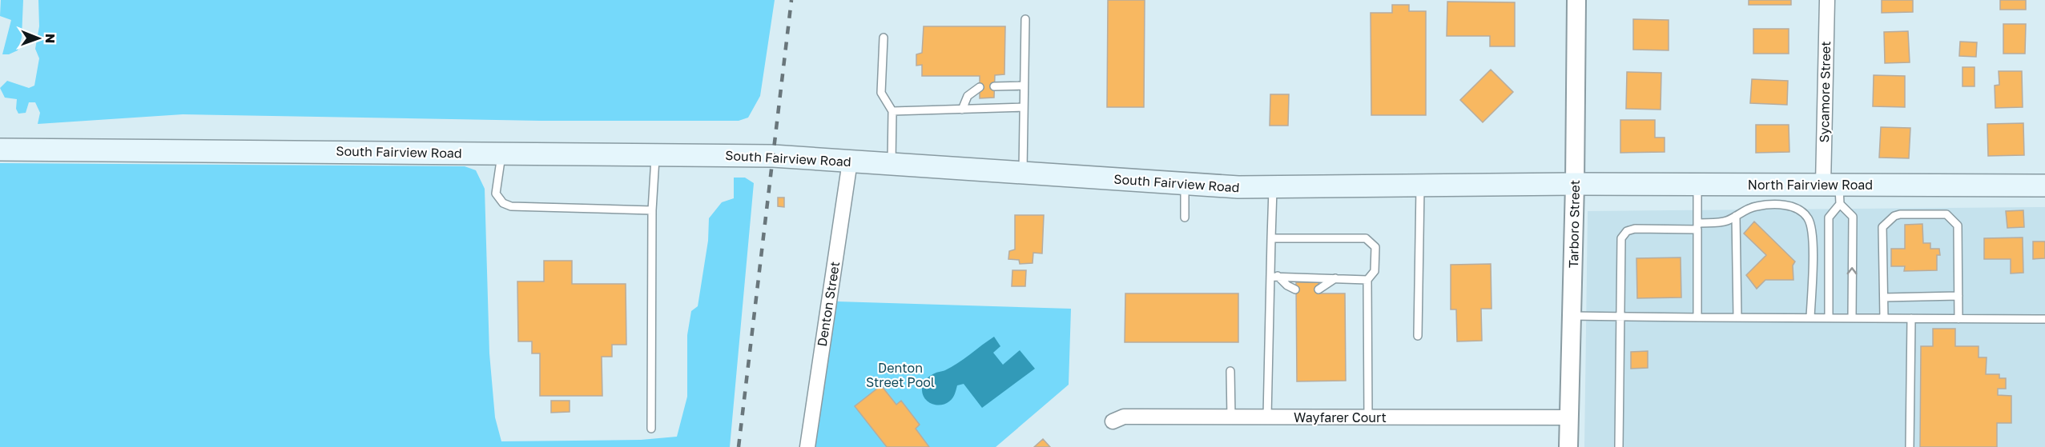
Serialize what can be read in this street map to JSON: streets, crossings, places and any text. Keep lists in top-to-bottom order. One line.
{"streets":{"main road":["South Fairview Road","North Fairview Road"],"street":["Sycamore Street","Tarboro Street","Denton Street","Wayfarer Court"]},"crossings":[["Sycamore Street","North Fairview Road"],["South Fairview Road","North Fairview Road"],["South Fairview Road","Tarboro Street"],["South Fairview Road","Denton Street"],["North Fairview Road","Tarboro Street"],["Tarboro Street","Wayfarer Court"]],"parks":["Denton Street Pool"],"north":"right"}
